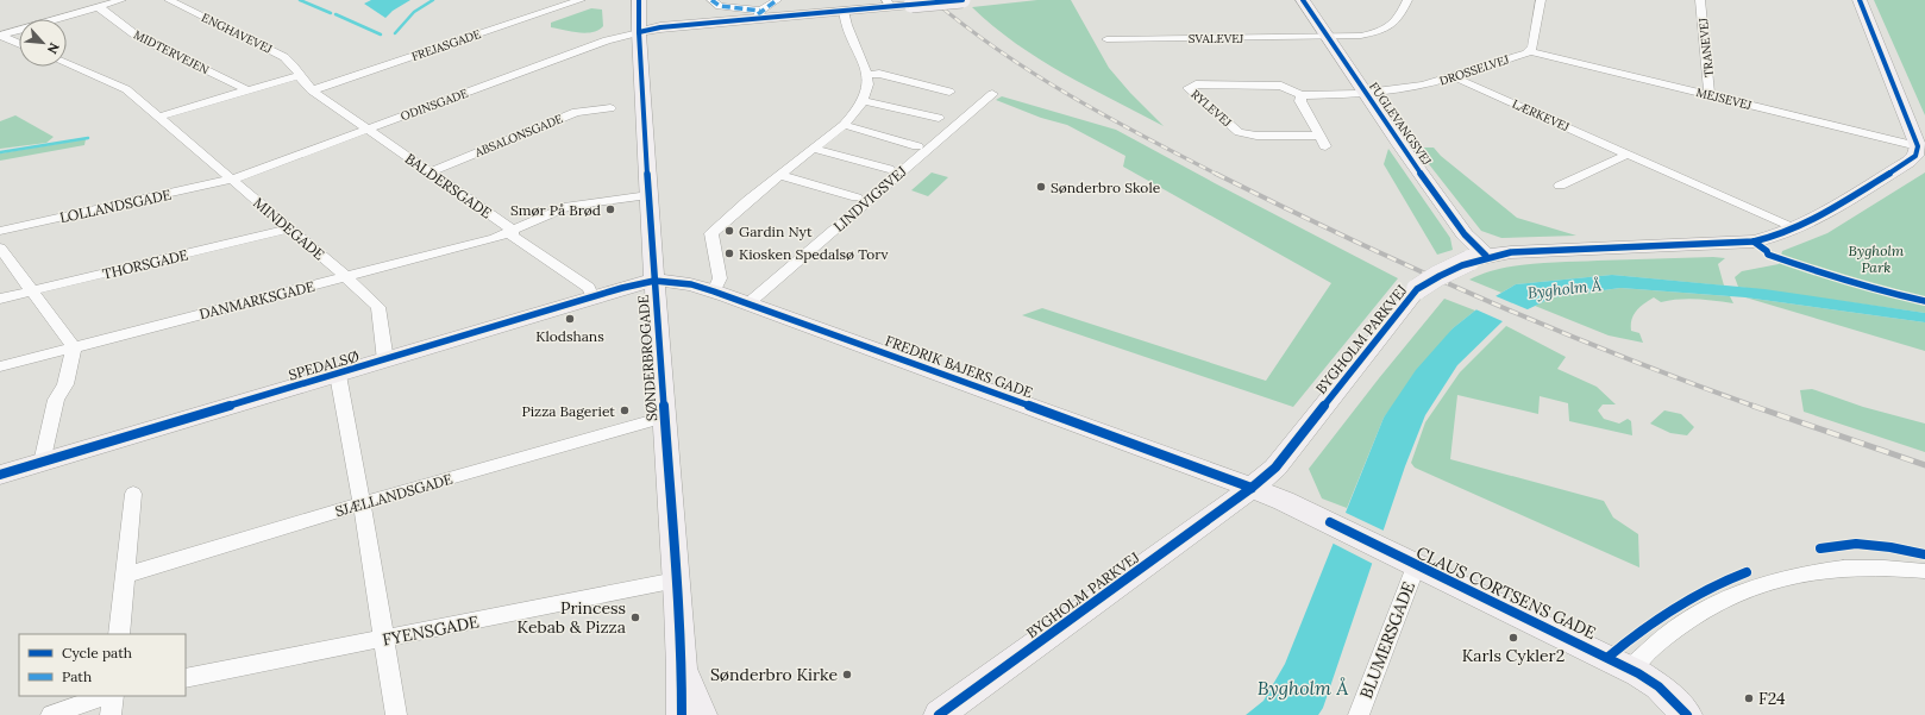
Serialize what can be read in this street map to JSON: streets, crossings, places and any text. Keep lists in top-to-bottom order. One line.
{"streets":{"street":["ENGHAVEVEJ","SVALEVEJ","FREJASGADE","TRANEVEJ","MIDTERVEJEN","DROSSELVEJ","MEJSEVEJ","ODINSGADE","RYLEVEJ","LÆRKEVEJ","FUGLEVANGSVEJ","ABSALONSGADE","BALDERSGADE","LINDVIGSVEJ","LOLLANDSGADE","MINDEGADE","THORSGADE","DANMARKSGADE","BYGHOLM PARKVEJ","SØNDERBROGADE","SPEDALSØ","FREDRIK BAJERS GADE","SJÆLLANDSGADE","CLAUS CORTSENS GADE","FYENSGADE","BLUMERSGADE"]},"crossings":[["ENGHAVEVEJ","BALDERSGADE"],["SVALEVEJ","FUGLEVANGSVEJ"],["FREJASGADE","BALDERSGADE"],["TRANEVEJ","MEJSEVEJ"],["DROSSELVEJ","MEJSEVEJ"],["DROSSELVEJ","RYLEVEJ"],["DROSSELVEJ","LÆRKEVEJ"],["DROSSELVEJ","FUGLEVANGSVEJ"],["MEJSEVEJ","BYGHOLM PARKVEJ"],["ODINSGADE","BALDERSGADE"],["ODINSGADE","LOLLANDSGADE"],["ODINSGADE","MINDEGADE"],["ODINSGADE","SØNDERBROGADE"],["RYLEVEJ","FUGLEVANGSVEJ"],["LÆRKEVEJ","BYGHOLM PARKVEJ"],["FUGLEVANGSVEJ","BYGHOLM PARKVEJ"],["ABSALONSGADE","BALDERSGADE"],["BALDERSGADE","DANMARKSGADE"],["BALDERSGADE","SPEDALSØ"],["LINDVIGSVEJ","FREDRIK BAJERS GADE"],["LOLLANDSGADE","MINDEGADE"],["MINDEGADE","THORSGADE"],["MINDEGADE","DANMARKSGADE"],["MINDEGADE","SPEDALSØ"],["DANMARKSGADE","SØNDERBROGADE"],["BYGHOLM PARKVEJ","FREDRIK BAJERS GADE"],["BYGHOLM PARKVEJ","CLAUS CORTSENS GADE"],["SØNDERBROGADE","SPEDALSØ"],["SØNDERBROGADE","FREDRIK BAJERS GADE"],["SØNDERBROGADE","SJÆLLANDSGADE"],["SØNDERBROGADE","FYENSGADE"],["SPEDALSØ","FREDRIK BAJERS GADE"],["FREDRIK BAJERS GADE","CLAUS CORTSENS GADE"],["CLAUS CORTSENS GADE","BLUMERSGADE"]],"water":["Bygholm Å"],"parks":["Bygholm Park"],"places":["Sønderbro Skole","Smør På Brød","Gardin Nyt","Kiosken Spedalsø Torv","Klodshans","Pizza Bageriet","Princess Kebab & Pizza","Karls Cykler2","Sønderbro Kirke","F24"],"legend":["Cycle path","Path"],"north":"bottom right"}
